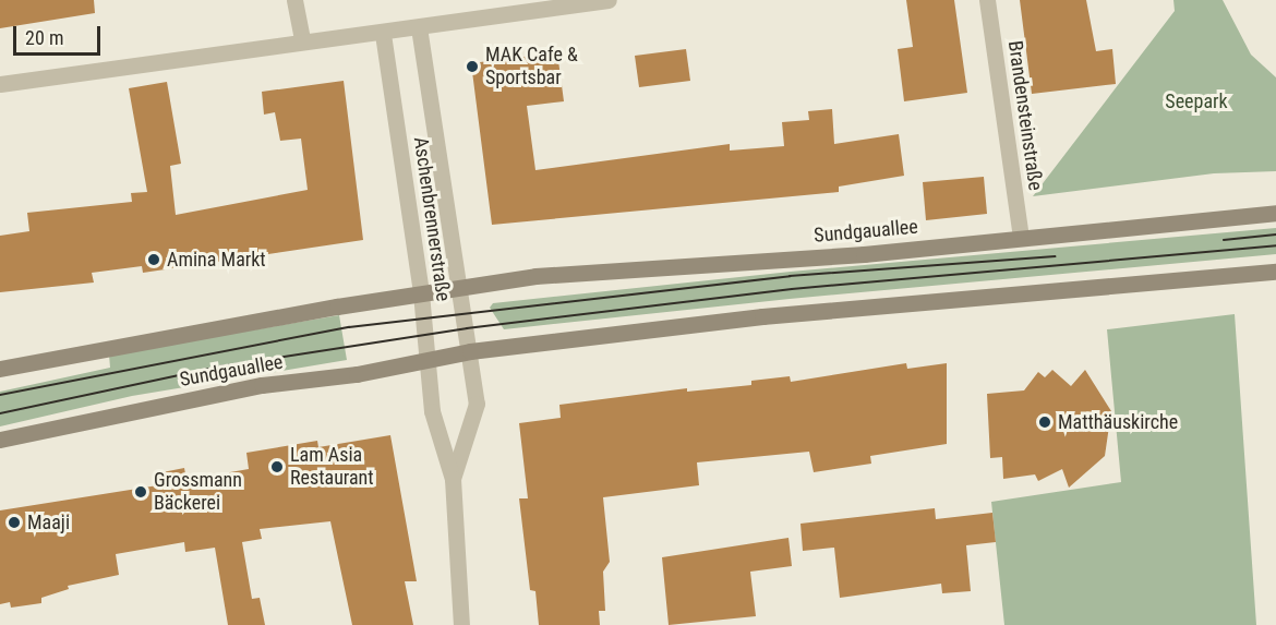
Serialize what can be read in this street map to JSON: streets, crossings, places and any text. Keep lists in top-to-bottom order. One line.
{"streets":{"street":["Brandensteinstraße","Aschenbrennerstraße","Sundgauallee"]},"crossings":[["Brandensteinstraße","Sundgauallee"],["Aschenbrennerstraße","Sundgauallee"]],"parks":["Seepark"],"places":["MAK Cafe & Sportsbar","Amina Markt","Matthäuskirche","Lam Asia Restaurant","Grossmann Bäckerei","Maaji"],"scale_bar":"20 m"}
